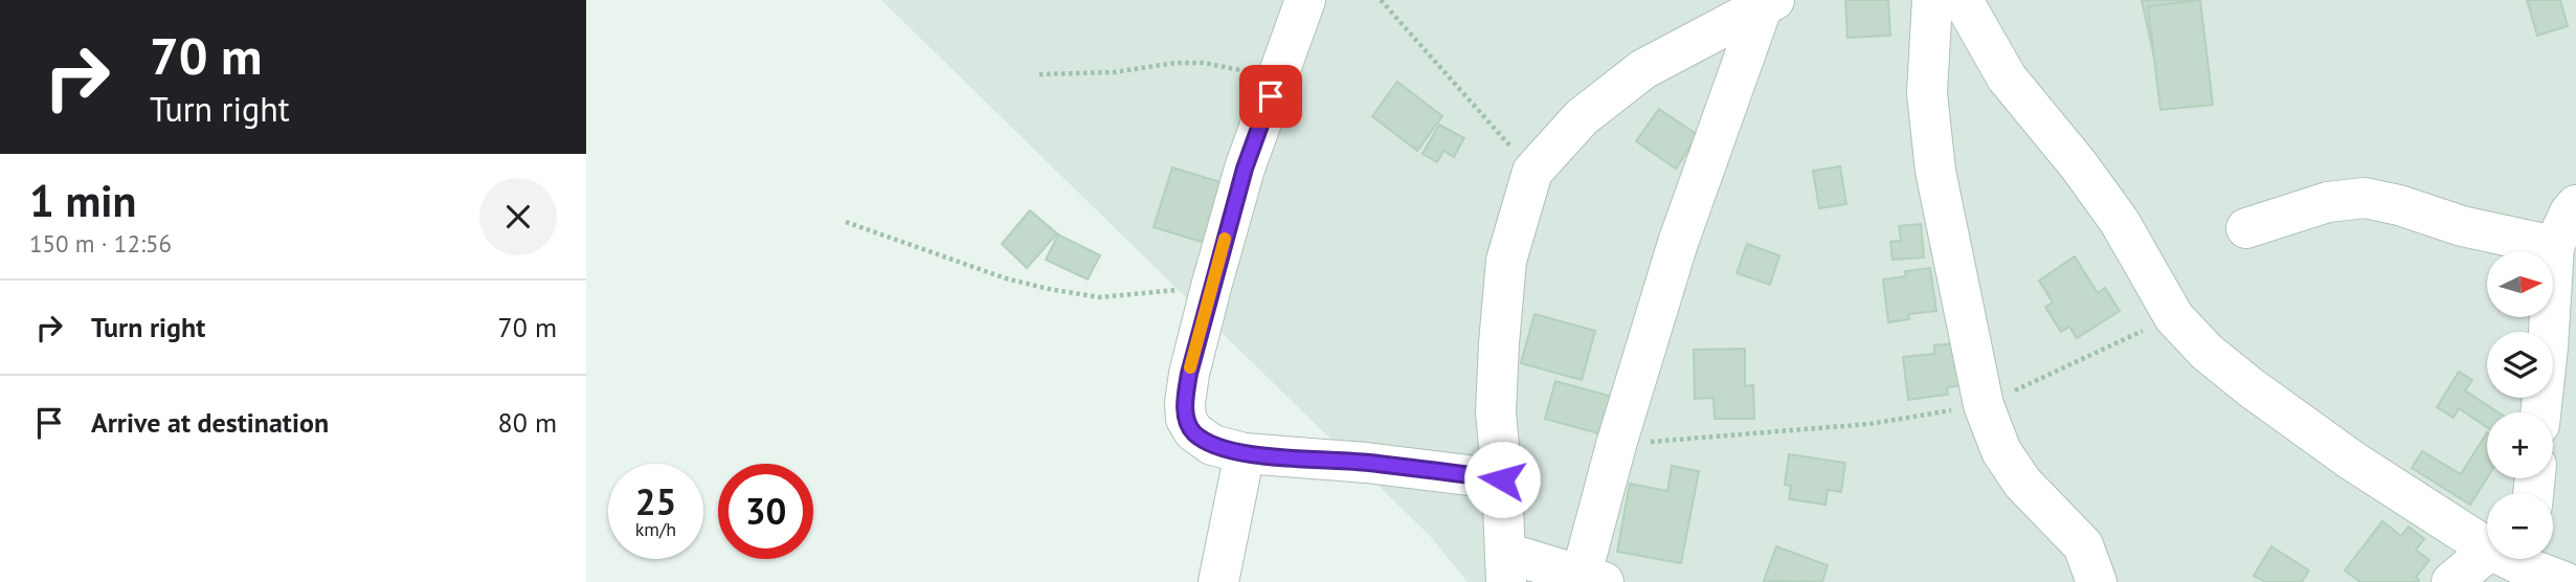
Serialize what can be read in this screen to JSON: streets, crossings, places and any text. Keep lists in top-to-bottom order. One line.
{"north":"right","page":{"turn":["70 m","Turn right"],"heading":["1 min","150 m · 12:56"],"map_buttons":["+","−"],"list":[{"name":"Turn right","value":"70 m"},{"name":"Arrive at destination","value":"80 m"}],"speed":"25 km/h","limit":"30"}}
